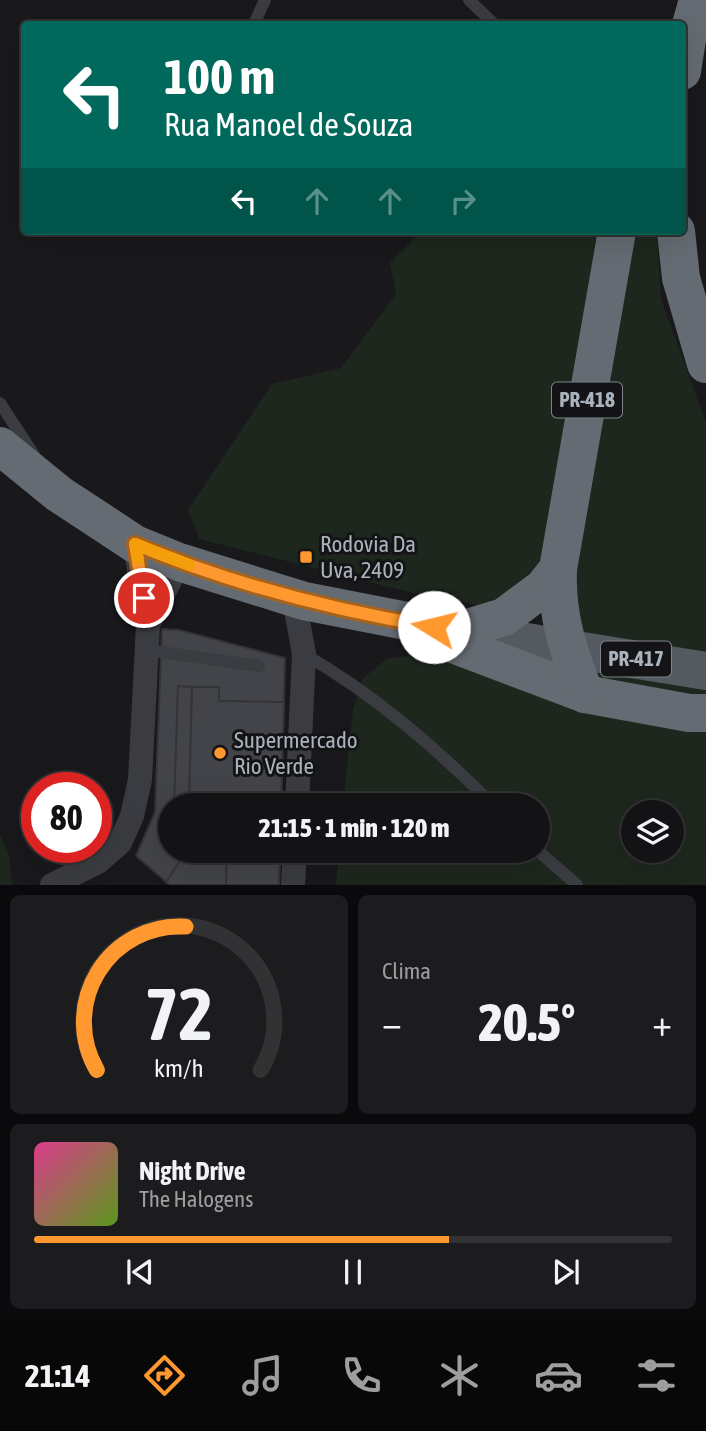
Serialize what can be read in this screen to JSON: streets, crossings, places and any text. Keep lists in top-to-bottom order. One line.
{"streets":{"highway":["PR-418","PR-417"]},"crossings":[["PR-418","PR-417"]],"places":{"transit":["Rodovia Da Uva, 2409"],"other":["Supermercado Rio Verde"]},"page":{"turn":["100 m","Rua Manoel de Souza"],"limit":"80","trip":"21:15 · 1 min · 120 m","tile":"Clima","heat":["−","20.5°","+"],"song":["Night Drive","The Halogens"],"tabs":"21:14","gauge":["72","km/h"]}}
